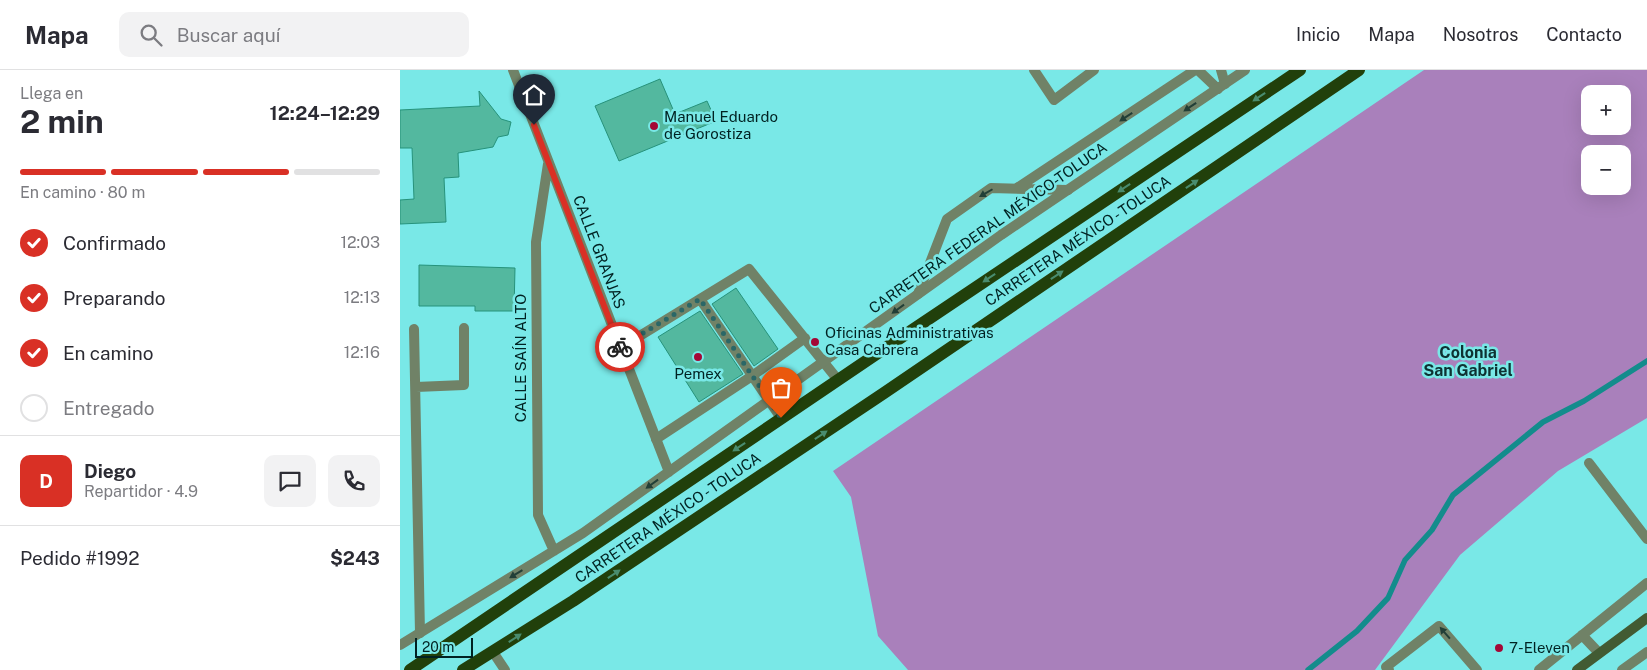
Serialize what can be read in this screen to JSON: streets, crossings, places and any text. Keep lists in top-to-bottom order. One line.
{"streets":{"main road":["CARRETERA MÉXICO - TOLUCA"],"street":["CARRETERA FEDERAL MÉXICO-TOLUCA","CALLE GRANJAS","CALLE SAÍN ALTO"]},"crossings":[["CARRETERA FEDERAL MÉXICO-TOLUCA","CALLE GRANJAS"],["CARRETERA FEDERAL MÉXICO-TOLUCA","CALLE SAÍN ALTO"],["CALLE GRANJAS","CALLE SAÍN ALTO"]],"one_way":["CARRETERA FEDERAL MÉXICO-TOLUCA"],"districts":["Colonia San Gabriel"],"places":["Manuel Eduardo de Gorostiza","Oficinas Administrativas Casa Cabrera","Pemex","7-Eleven"],"scale_bar":"20 m","page":{"header":"Mapa","search":"Buscar aquí","nav":["Inicio","Mapa","Nosotros","Contacto"],"heading":["2 min","Llega en","12:24–12:29"],"panel":["Diego","Repartidor · 4.9","Pedido #1992","$243"],"map_buttons":["+","−"],"bar":"En camino · 80 m","list":[["Confirmado","12:03"],["Preparando","12:13"],["En camino","12:16"],"Entregado"],"round":"D","scale":"20 m"}}
